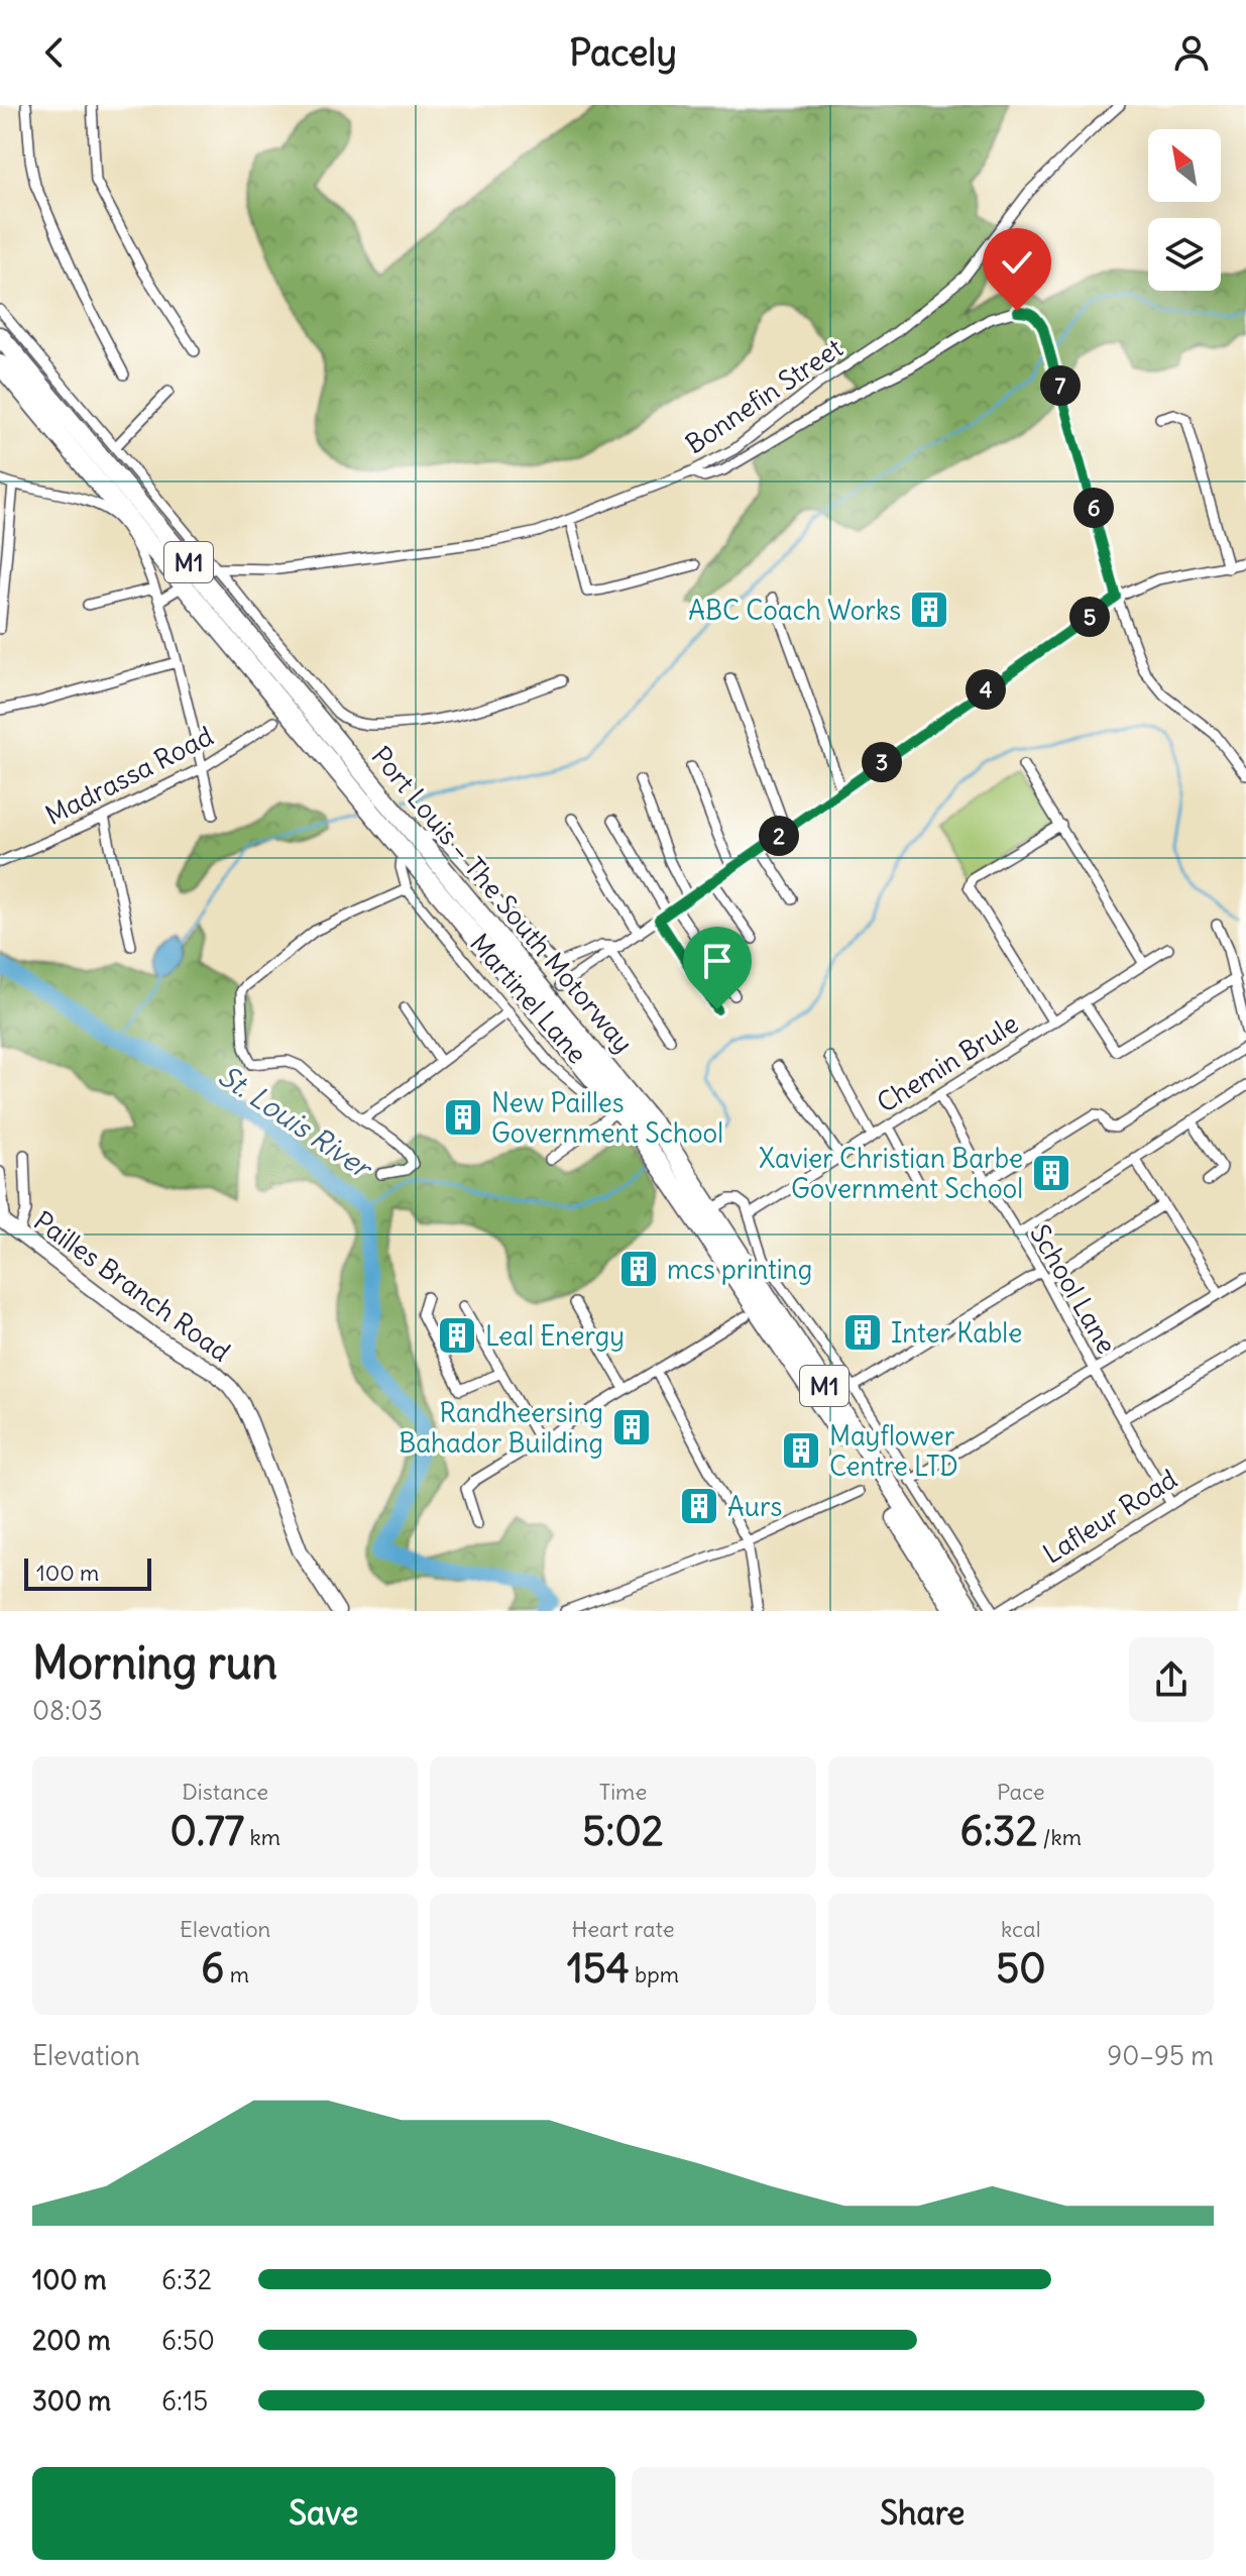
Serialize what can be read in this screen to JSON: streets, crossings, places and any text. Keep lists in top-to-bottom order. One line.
{"streets":{"highway":["M1","Port Louis – The South Motorway"],"main road":["Pailles Branch Road"],"street":["Bonnefin Street","Madrassa Road","Martinel Lane","Chemin Brule","School Lane","Lafleur Road"]},"crossings":[["Bonnefin Street","Port Louis – The South Motorway"],["Port Louis – The South Motorway","Martinel Lane"],["Chemin Brule","School Lane"],["School Lane","Lafleur Road"]],"water":["St. Louis River"],"places":{"building":["ABC Coach Works","New Pailles Government School","Xavier Christian Barbe Government School","mcs printing","Inter Kable","Leal Energy","Randheersing Bahador Building","Mayflower Centre LTD","Aurs"]},"scale_bar":"100 m","north":"top left","page":{"header":"Pacely","pins":["7","6","5","4","3","2"],"scale":"100 m","heading":["Morning run","08:03"],"stats":[["Distance","0.77 km"],["Time","5:02"],["Pace","6:32 /km"],["Elevation","6 m"],["Heart rate","154 bpm"],["kcal","50"]],"chart":["Elevation","90–95 m"],"list":[{"name":"100 m","note":"6:32"},{"name":"200 m","note":"6:50"},{"name":"300 m","note":"6:15"}],"buttons":["Save","Share"]}}
